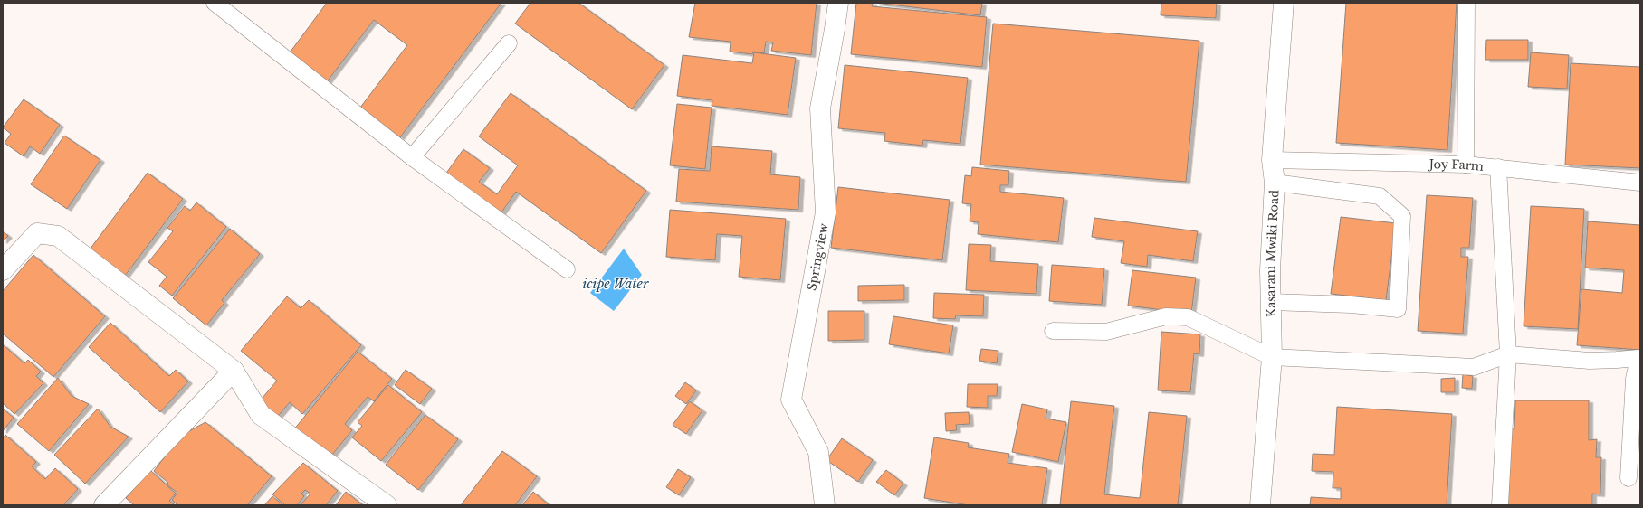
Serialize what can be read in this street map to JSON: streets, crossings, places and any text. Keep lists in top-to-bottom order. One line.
{"streets":{"street":["Kasarani Mwiki Road","Springview"],"lane":["Joy Farm"]},"crossings":[["Joy Farm","Kasarani Mwiki Road"]],"water":["icipe Water"]}
